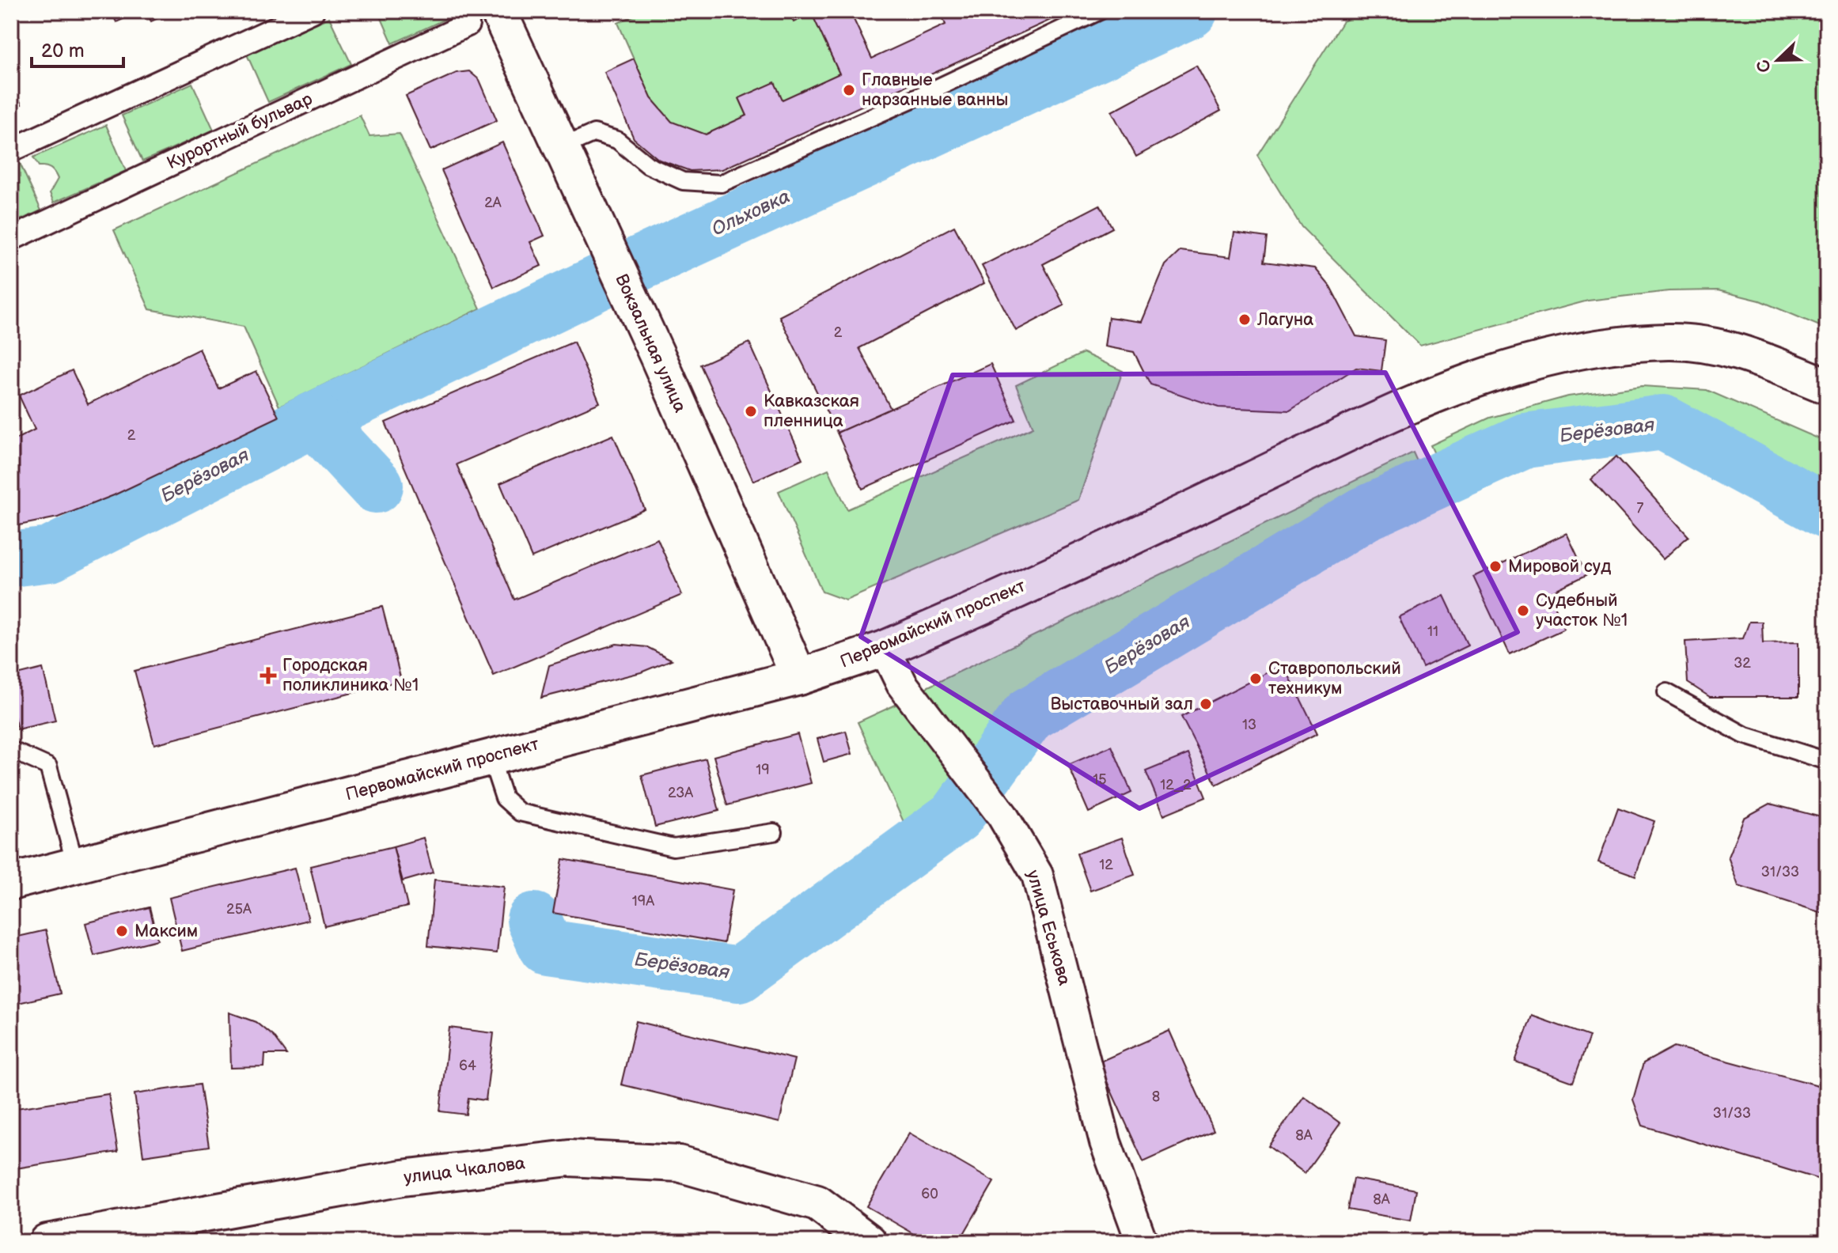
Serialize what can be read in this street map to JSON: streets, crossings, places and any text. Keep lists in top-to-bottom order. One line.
{"streets":{"street":["Курортный бульвар","Вокзальная улица","Первомайский проспект","улица Еськова","улица Чкалова"]},"crossings":[["Курортный бульвар","Вокзальная улица"],["Вокзальная улица","Первомайский проспект"],["Первомайский проспект","улица Еськова"]],"water":["Ольховка","Берёзовая"],"places":{"other":["Главные нарзанные ванны","Лагуна","Кавказская пленница","Мировой суд","Судебный участок №1","Ставропольский техникум","Выставочный зал","Максим"],"health":["Городская поликлиника №1"]},"house_numbers":["2А","2","2","7","11","32","13","19","15","12_2","23А","12","31/33","19А","25А","64","8","31/33","8А","60","8А"],"scale_bar":"20 m","north":"bottom left"}
